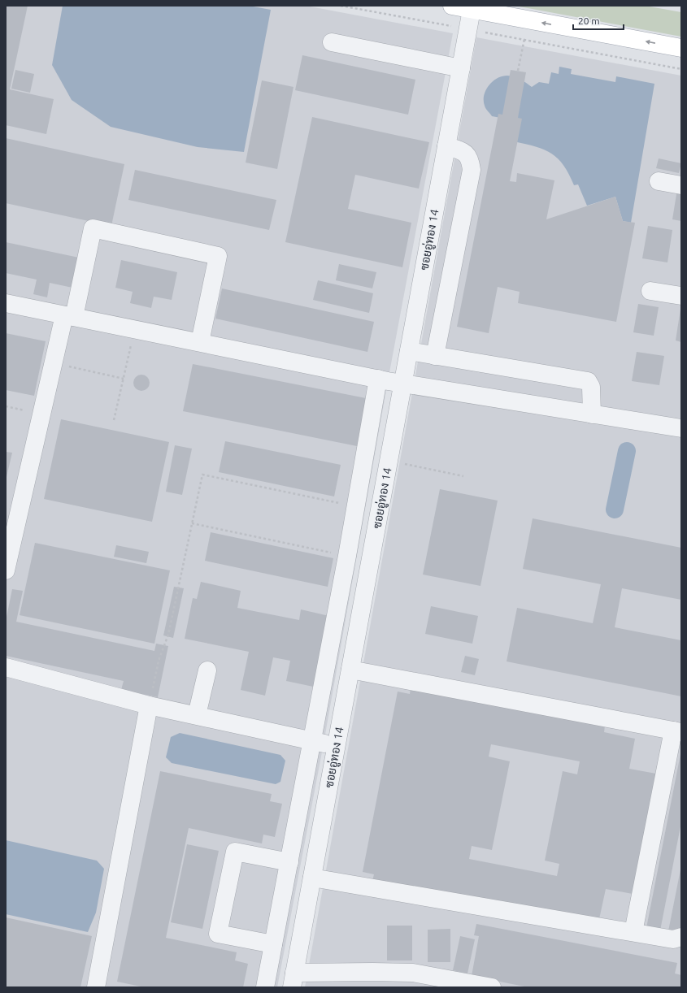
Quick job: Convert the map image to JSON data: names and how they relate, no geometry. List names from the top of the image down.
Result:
{
  "streets": {
    "street": ["ซอยอู่ทอง 14"]
  },
  "scale_bar": "20 m"
}
